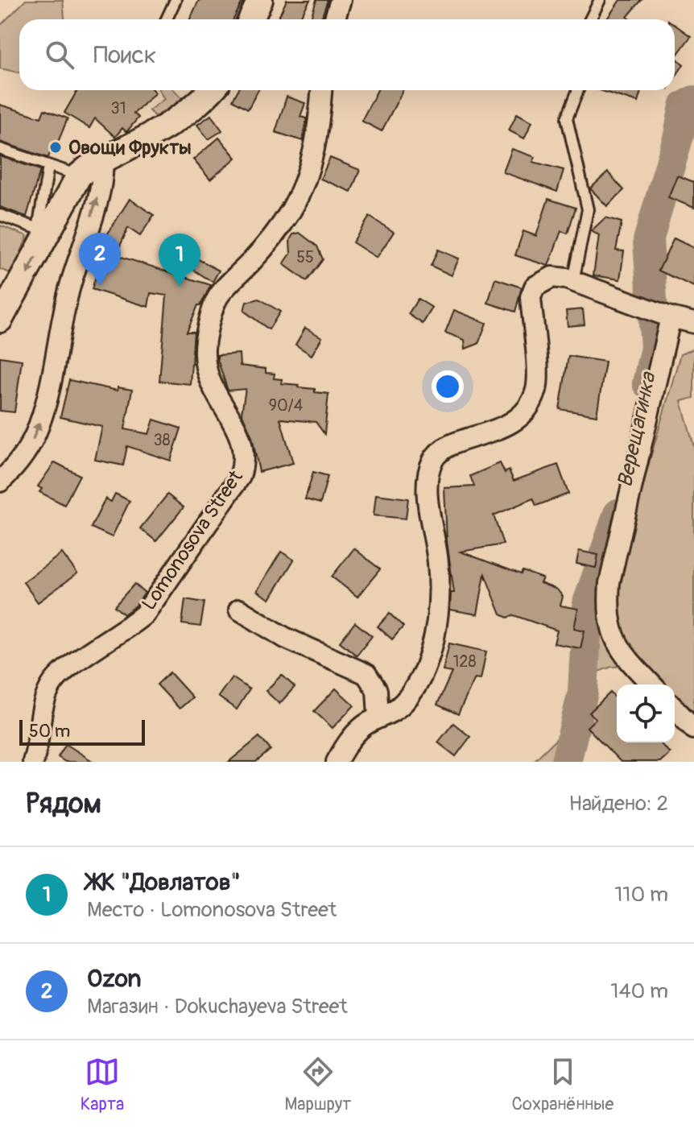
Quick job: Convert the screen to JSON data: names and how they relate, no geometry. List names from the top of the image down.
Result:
{
  "streets": {
    "street": ["Lomonosova Street"]
  },
  "water": ["Верещагинка"],
  "places": ["Овощи Фрукты"],
  "house_numbers": [
    "31",
    "55",
    "90/4",
    "38",
    "128"
  ],
  "scale_bar": "50 m",
  "page": {
    "search": "Поиск",
    "pins": ["2", "1"],
    "scale": "50 m",
    "heading": ["Рядом", "Найдено: 2"],
    "list": [
      {
        "mark": "1",
        "name": "ЖК \"Довлатов\"",
        "note": "Место · Lomonosova Street",
        "value": "110 m"
      },
      {
        "mark": "2",
        "name": "Ozon",
        "note": "Магазин · Dokuchayeva Street",
        "value": "140 m"
      }
    ],
    "nav": ["Карта", "Маршрут", "Сохранённые"]
  }
}
